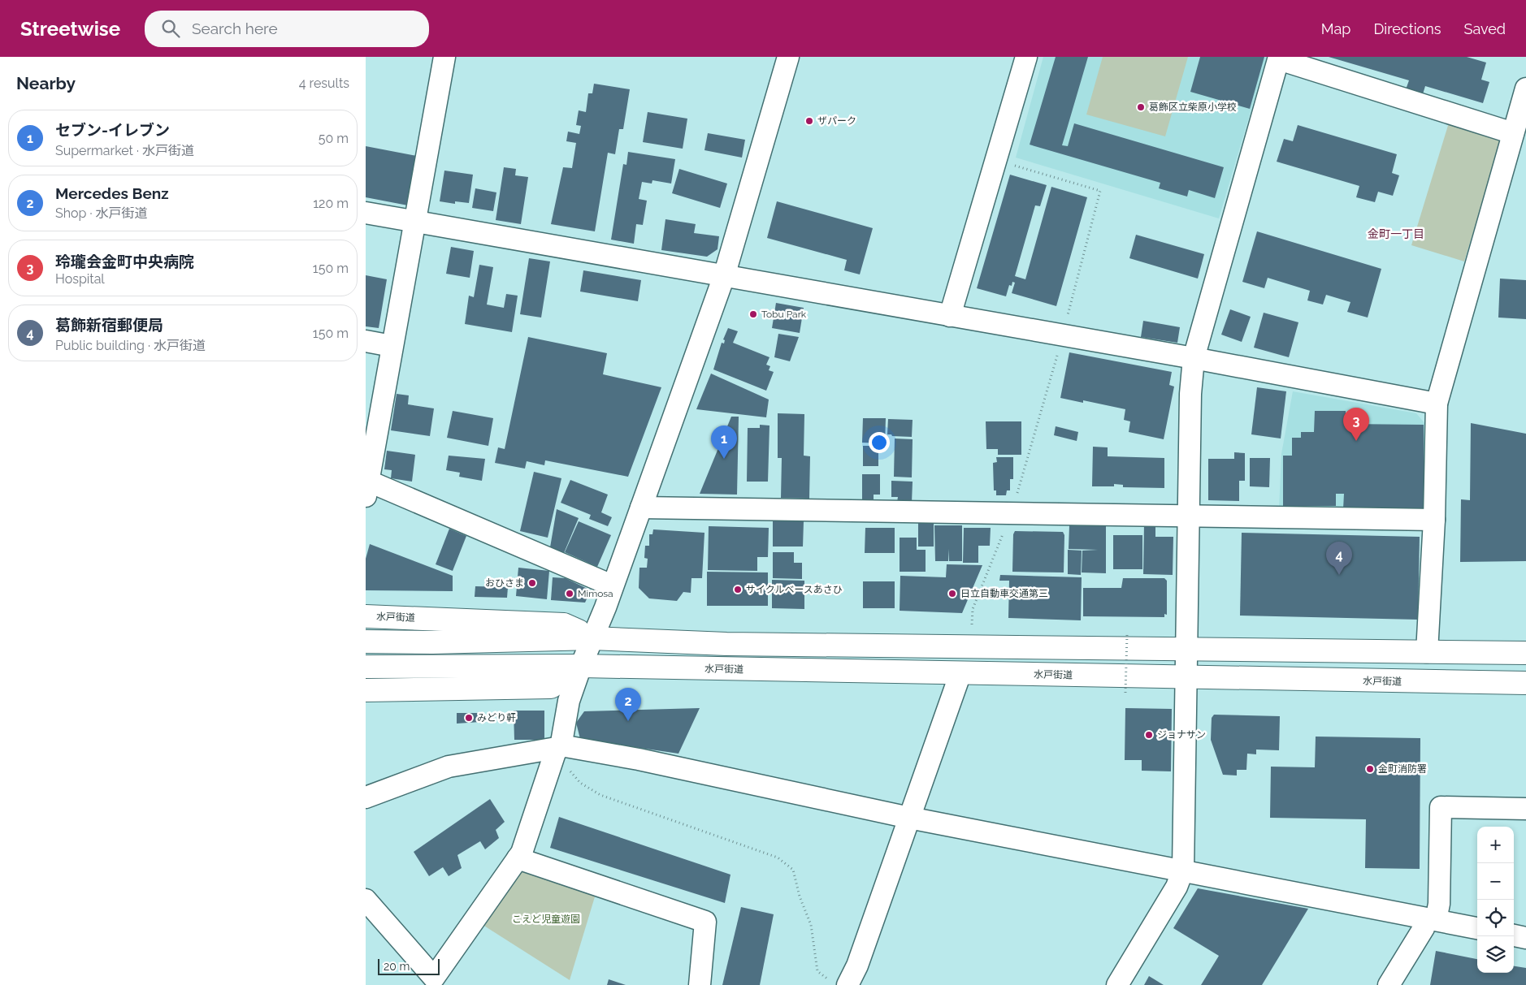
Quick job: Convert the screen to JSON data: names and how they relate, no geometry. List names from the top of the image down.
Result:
{
  "streets": {
    "highway": ["水戸街道"]
  },
  "districts": ["金町一丁目"],
  "parks": ["こえど児童遊園"],
  "places": [
    "葛飾区立柴原小学校",
    "ザパーク",
    "Tobu Park",
    "おひさま",
    "サイクルベースあさひ",
    "Mimosa",
    "日立自動車交通第三",
    "みどり軒",
    "ジョナサン",
    "金町消防署"
  ],
  "scale_bar": "20 m",
  "page": {
    "header": "Streetwise",
    "search": "Search here",
    "nav": ["Map", "Directions", "Saved"],
    "heading": ["Nearby", "4 results"],
    "list": [
      {
        "mark": "1",
        "name": "セブン-イレブン",
        "note": "Supermarket · 水戸街道",
        "value": "50 m"
      },
      {
        "mark": "2",
        "name": "Mercedes Benz",
        "note": "Shop · 水戸街道",
        "value": "120 m"
      },
      {
        "mark": "3",
        "name": "玲瓏会金町中央病院",
        "note": "Hospital",
        "value": "150 m"
      },
      {
        "mark": "4",
        "name": "葛飾新宿郵便局",
        "note": "Public building · 水戸街道",
        "value": "150 m"
      }
    ],
    "pins": [
      "3",
      "1",
      "4",
      "2"
    ],
    "map_buttons": ["+", "−"],
    "scale": "20 m"
  }
}
